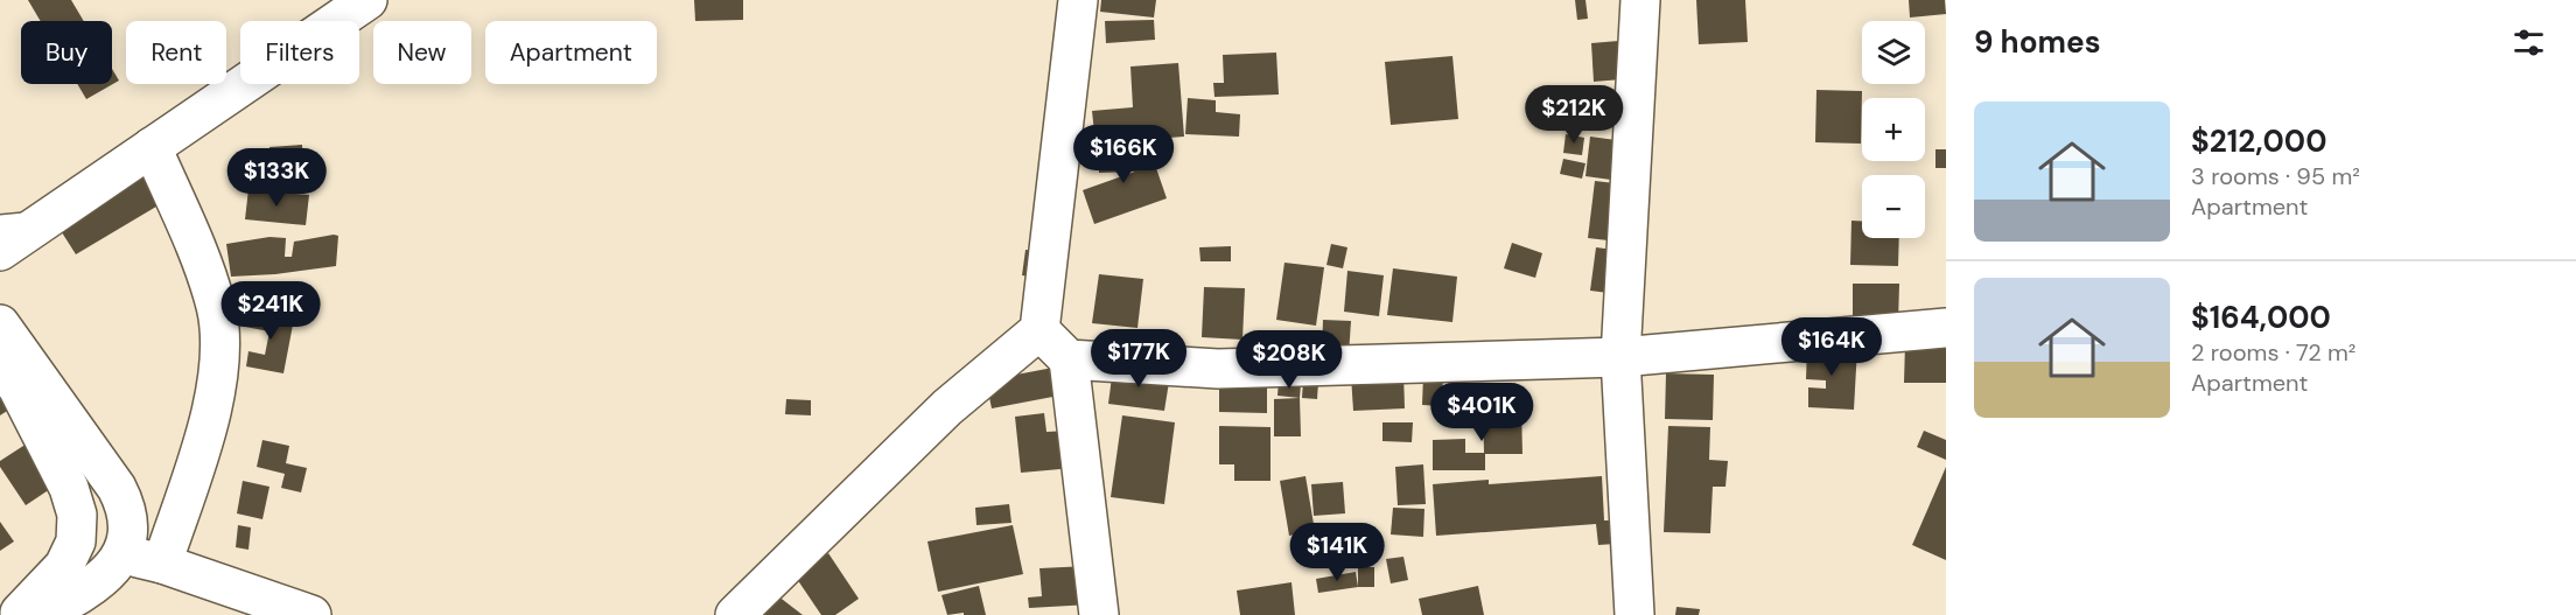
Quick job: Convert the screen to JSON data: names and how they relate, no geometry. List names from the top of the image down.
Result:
{
  "page": {
    "heading": "9 homes",
    "map_buttons": ["+", "−"],
    "chip": [
      "Buy",
      "Rent",
      "Filters",
      "New",
      "Apartment"
    ],
    "list": [
      {
        "name": "$212,000",
        "note": "3 rooms · 95 m² · Apartment"
      },
      {
        "name": "$164,000",
        "note": "2 rooms · 72 m² · Apartment"
      }
    ],
    "price": [
      "$212K",
      "$166K",
      "$133K",
      "$241K",
      "$164K",
      "$177K",
      "$208K",
      "$401K",
      "$141K"
    ]
  }
}
